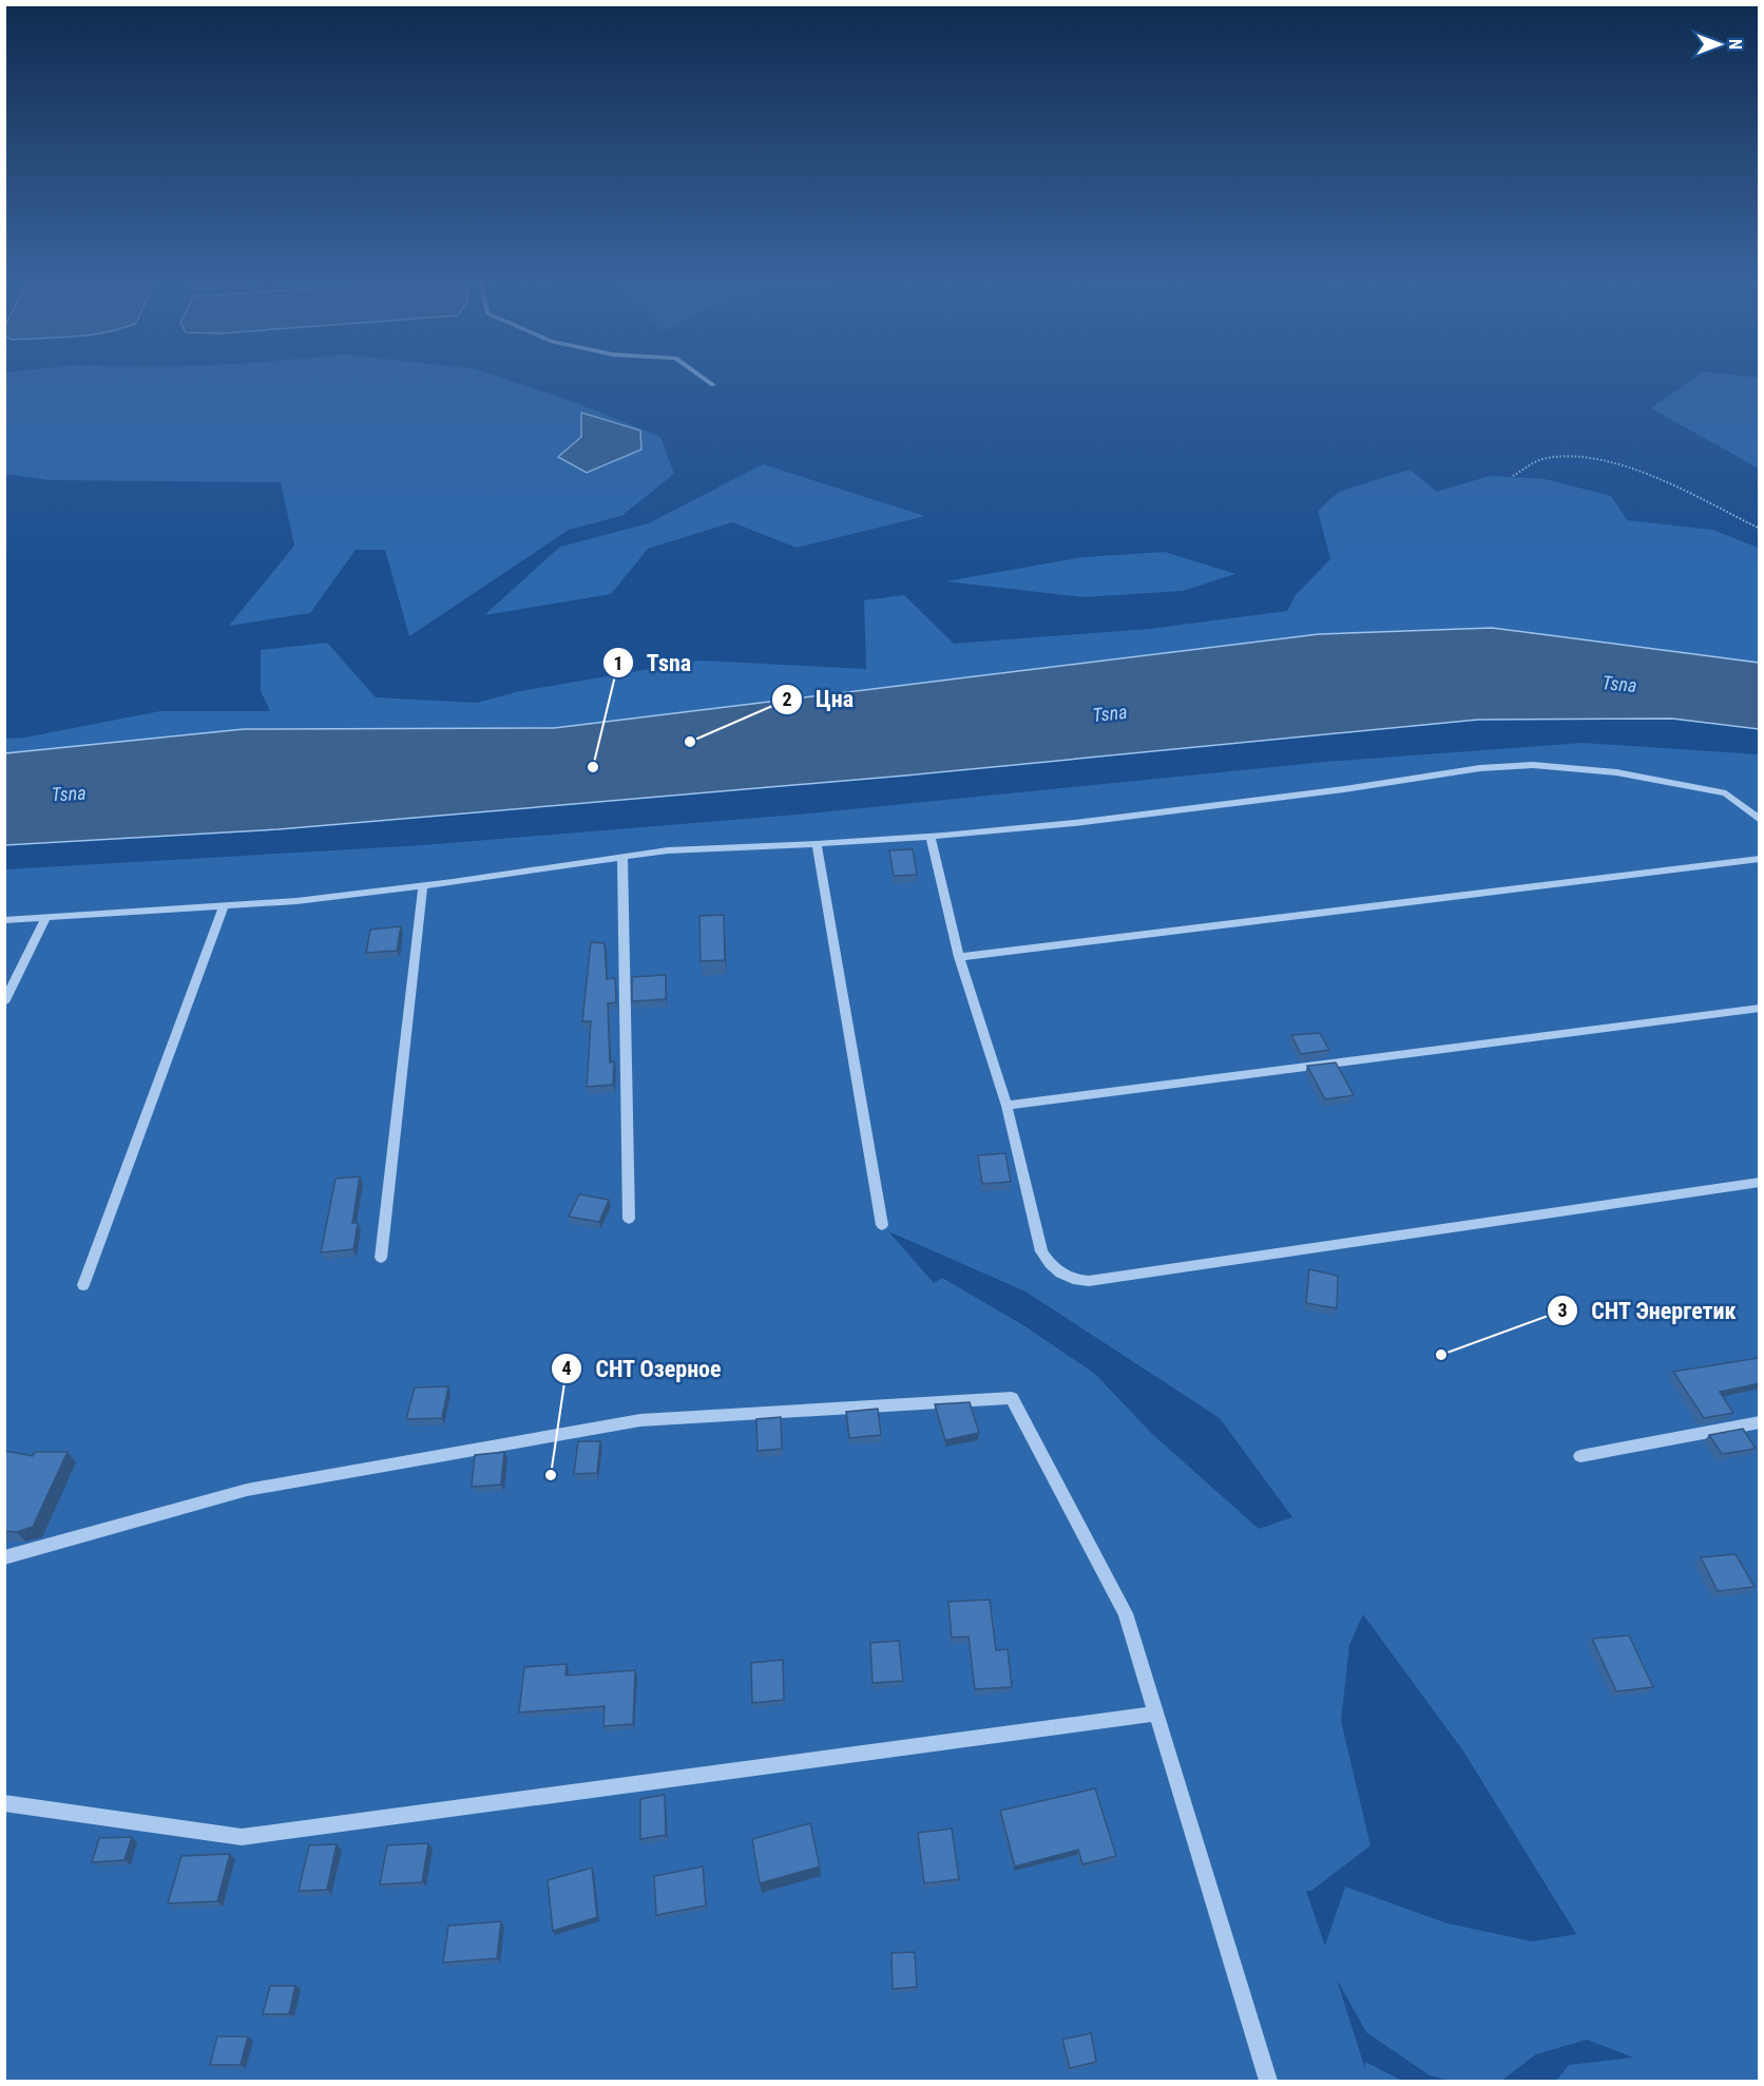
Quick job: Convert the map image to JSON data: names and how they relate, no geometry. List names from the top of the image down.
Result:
{
  "water": ["Tsna"],
  "places": [
    "Цна",
    "Tsna",
    "СНТ Энергетик",
    "СНТ Озерное"
  ],
  "north": "right"
}
